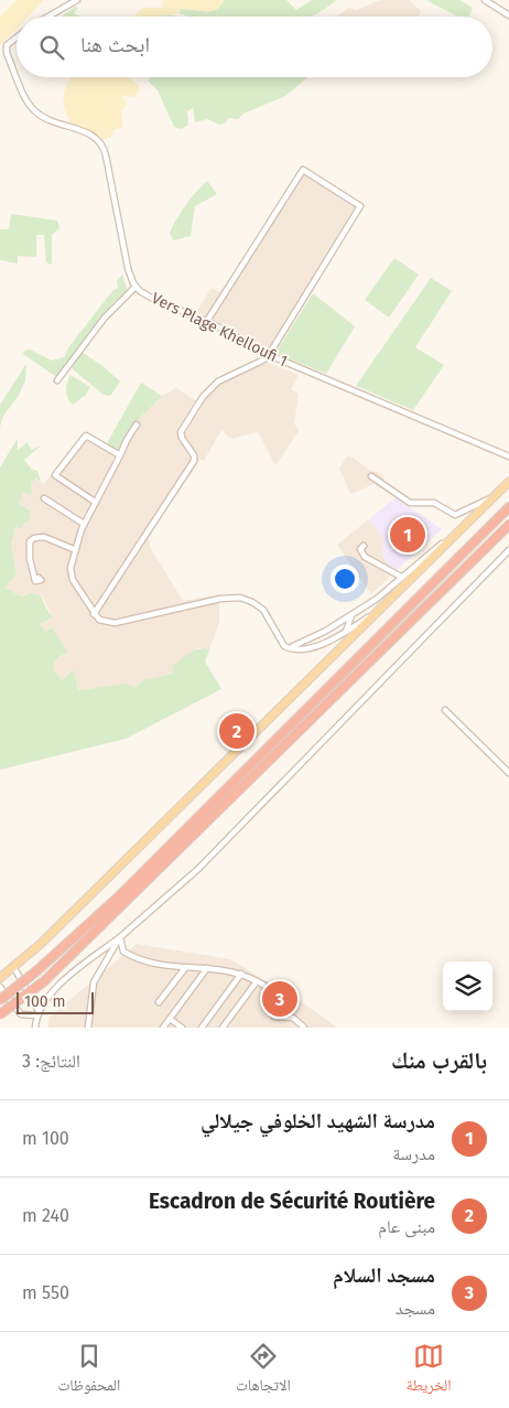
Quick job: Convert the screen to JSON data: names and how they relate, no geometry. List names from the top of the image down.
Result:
{
  "streets": {
    "street": ["Vers Plage Khelloufi 1"]
  },
  "scale_bar": "100 m",
  "page": {
    "search": "ابحث هنا",
    "pins": ["1", "2", "3"],
    "scale": "100 m",
    "heading": ["بالقرب منك", "النتائج: 3"],
    "list": [
      {
        "mark": "1",
        "name": "مدرسة الشهيد الخلوفي جيلالي",
        "note": "مدرسة",
        "value": "100 m"
      },
      {
        "mark": "2",
        "name": "Escadron de Sécurité Routière",
        "note": "مبنى عام",
        "value": "240 m"
      },
      {
        "mark": "3",
        "name": "مسجد السلام",
        "note": "مسجد",
        "value": "550 m"
      }
    ],
    "nav": ["الخريطة", "الاتجاهات", "المحفوظات"]
  }
}
